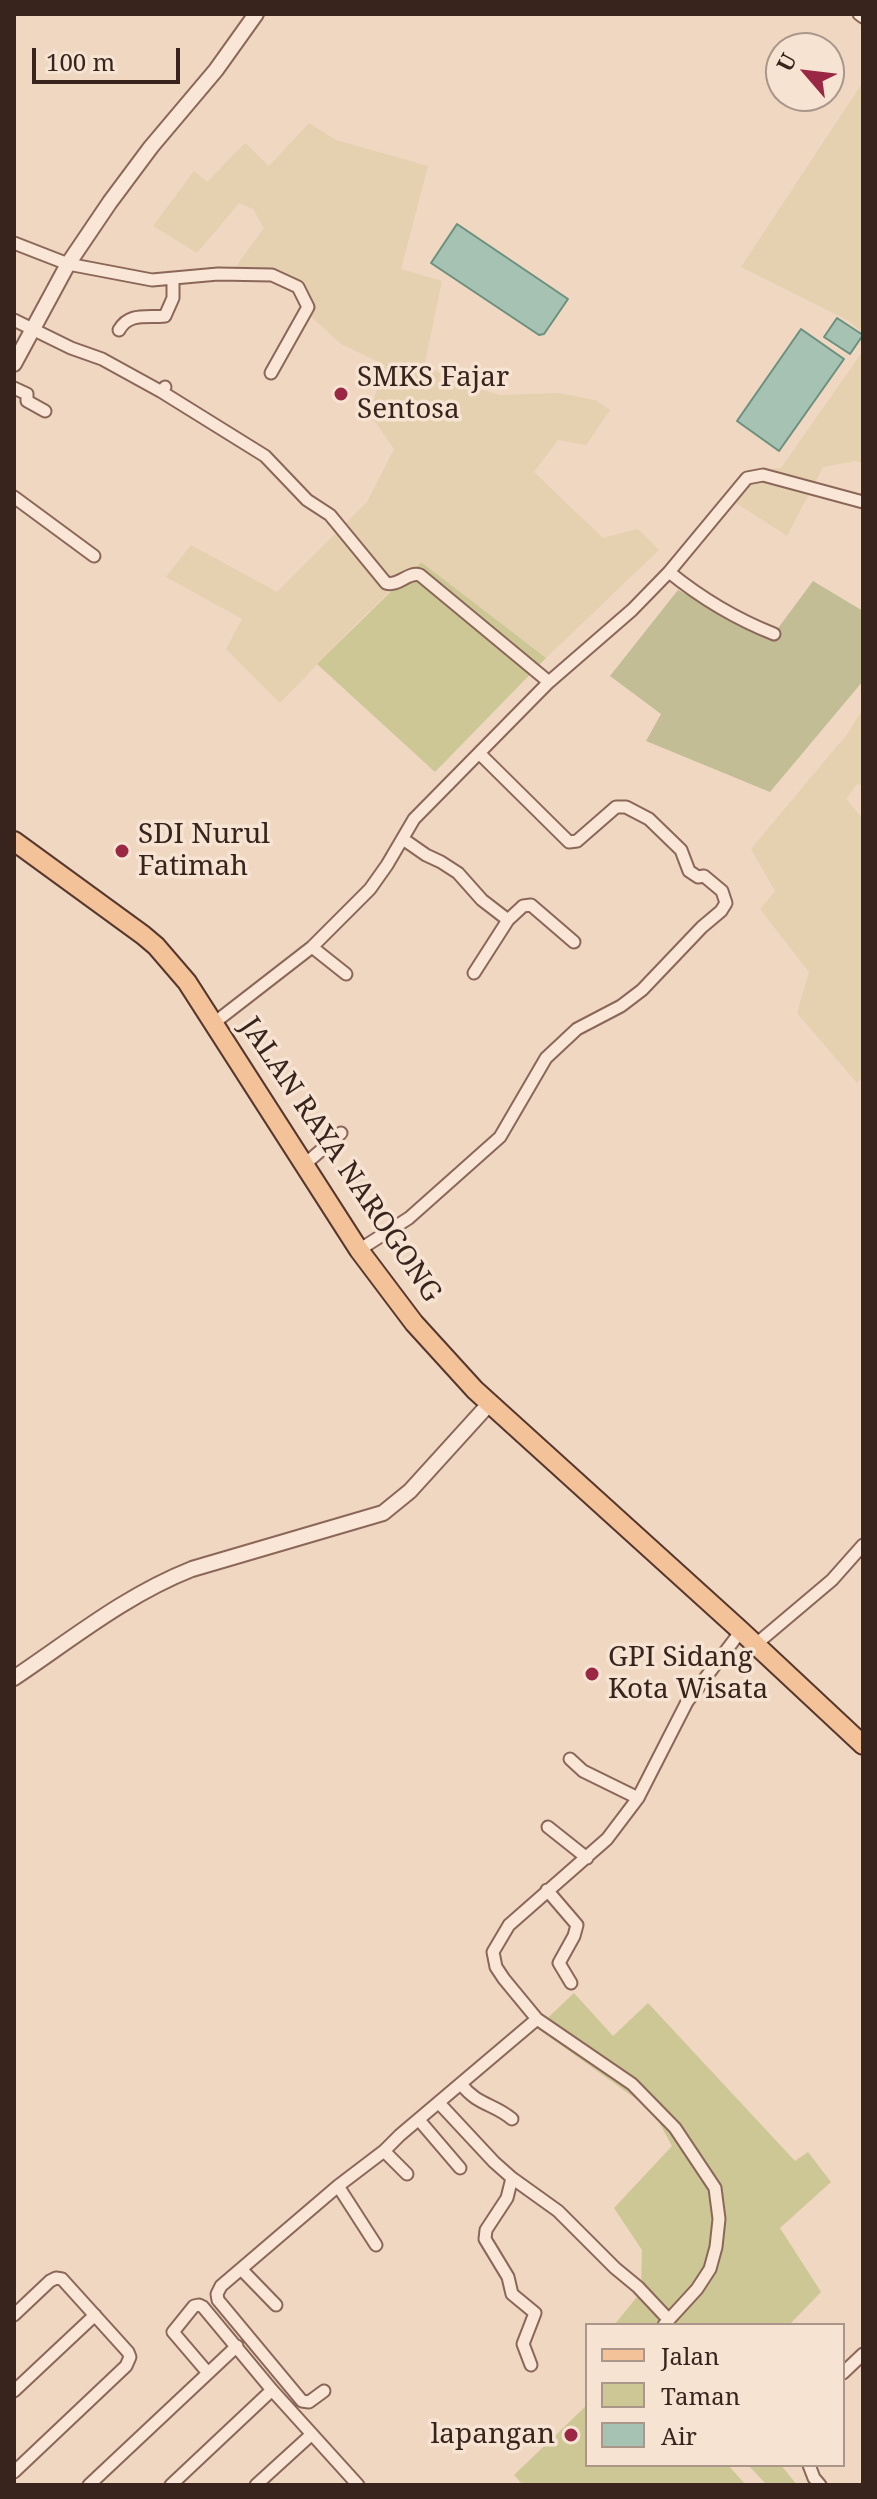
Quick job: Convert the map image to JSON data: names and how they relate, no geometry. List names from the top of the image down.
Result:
{
  "streets": {
    "main road": ["JALAN RAYA NAROGONG"]
  },
  "places": [
    "SMKS Fajar Sentosa",
    "SDI Nurul Fatimah",
    "GPI Sidang Kota Wisata",
    "lapangan"
  ],
  "legend": ["Jalan", "Taman", "Air"],
  "scale_bar": "100 m",
  "north": "top left"
}
